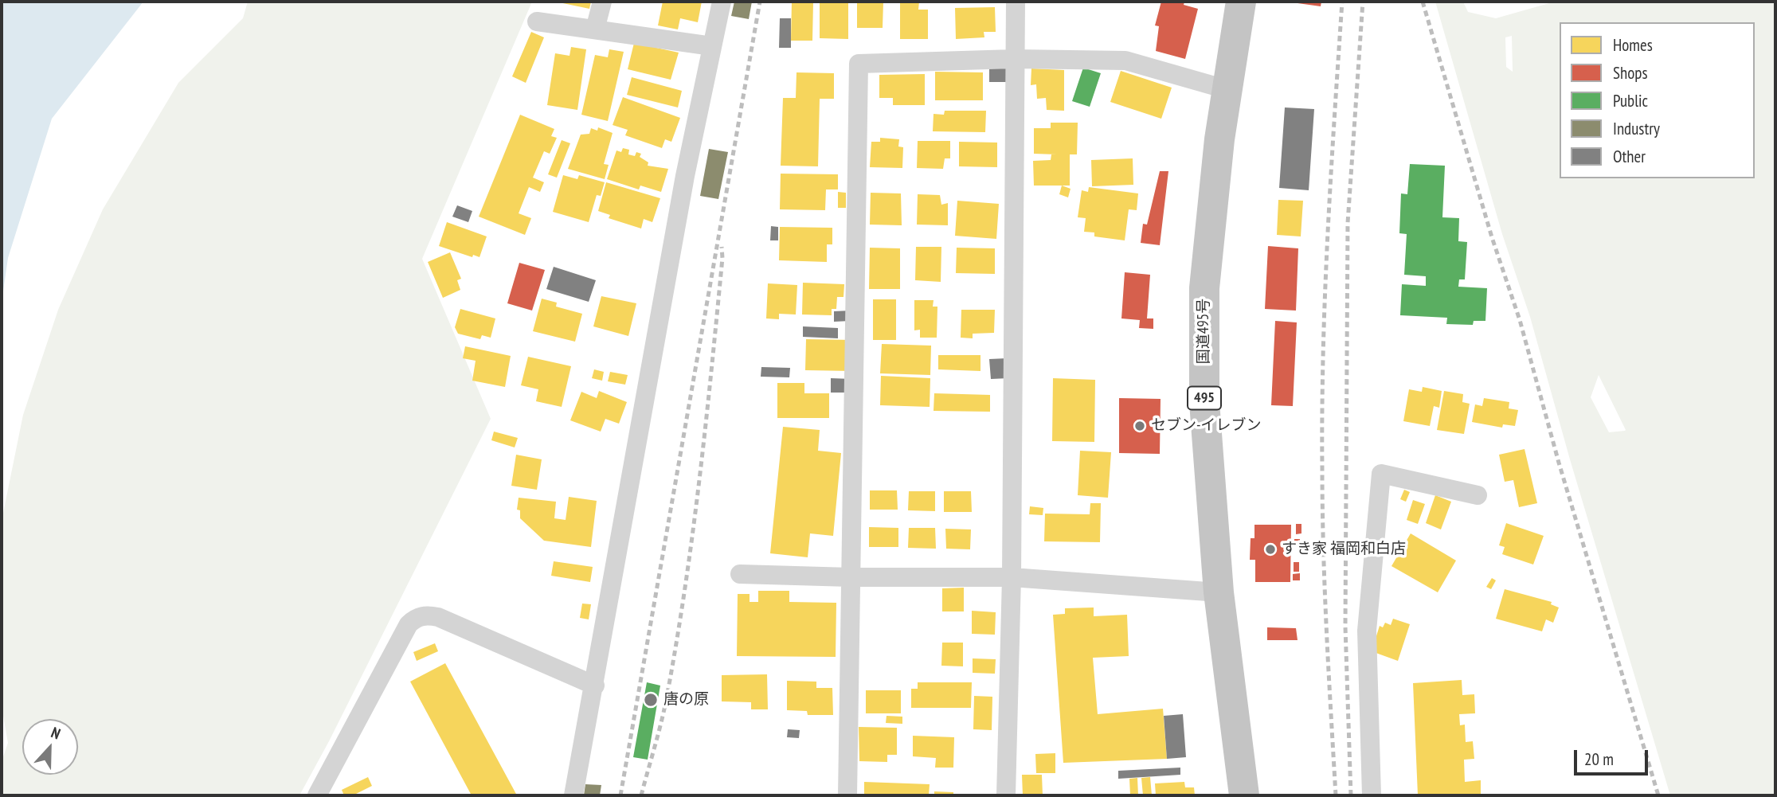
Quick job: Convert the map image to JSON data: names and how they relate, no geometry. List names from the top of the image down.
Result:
{
  "streets": {
    "highway": ["国道495号", "495"]
  },
  "places": ["セブン-イレブン", "すき家 福岡和白店", "唐の原"],
  "legend": [
    "Homes",
    "Shops",
    "Public",
    "Industry",
    "Other"
  ],
  "scale_bar": "20 m",
  "north": "top"
}
